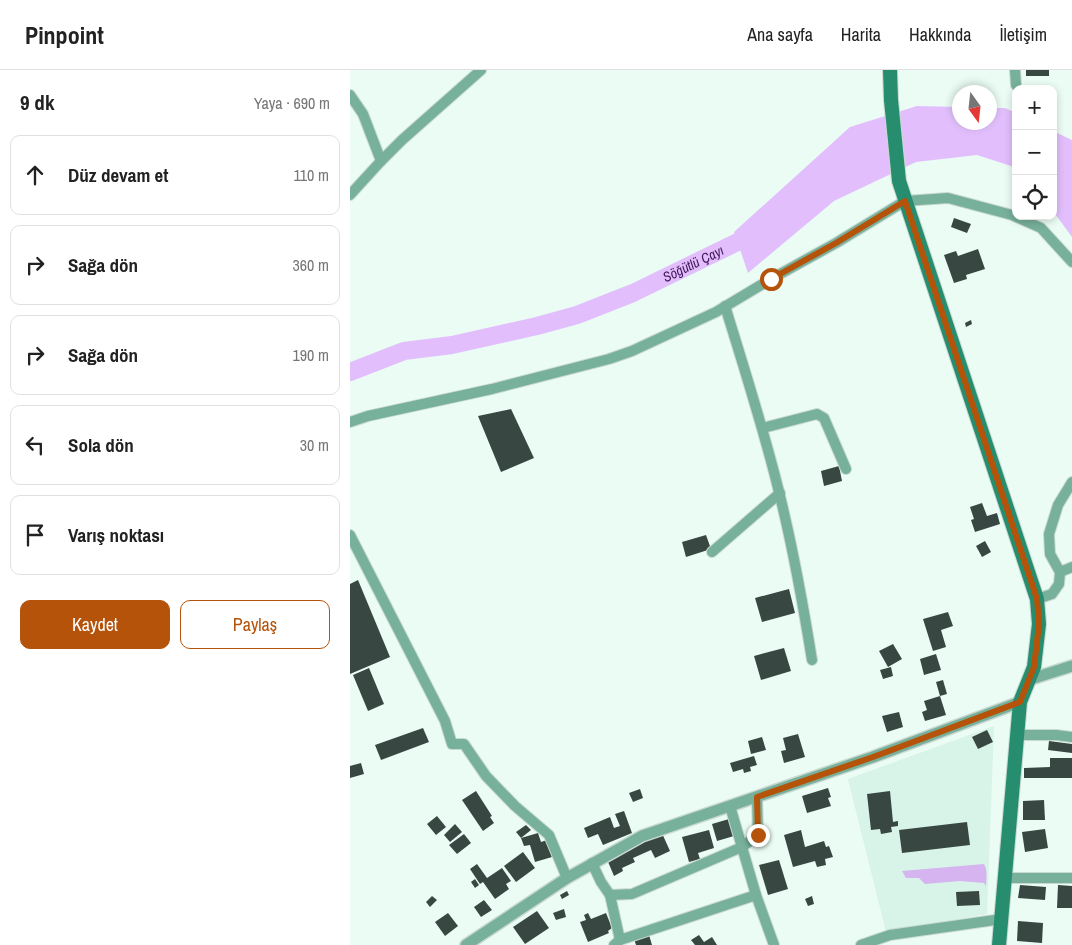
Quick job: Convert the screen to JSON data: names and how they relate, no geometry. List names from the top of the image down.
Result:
{
  "water": ["Söğütlü Çayı"],
  "north": "bottom",
  "page": {
    "header": "Pinpoint",
    "nav": [
      "Ana sayfa",
      "Harita",
      "Hakkında",
      "İletişim"
    ],
    "heading": ["9 dk", "Yaya · 690 m"],
    "map_buttons": ["+", "−"],
    "list": [
      ["Düz devam et", "110 m"],
      ["Sağa dön", "360 m"],
      ["Sağa dön", "190 m"],
      ["Sola dön", "30 m"],
      "Varış noktası"
    ],
    "buttons": ["Kaydet", "Paylaş"]
  }
}
